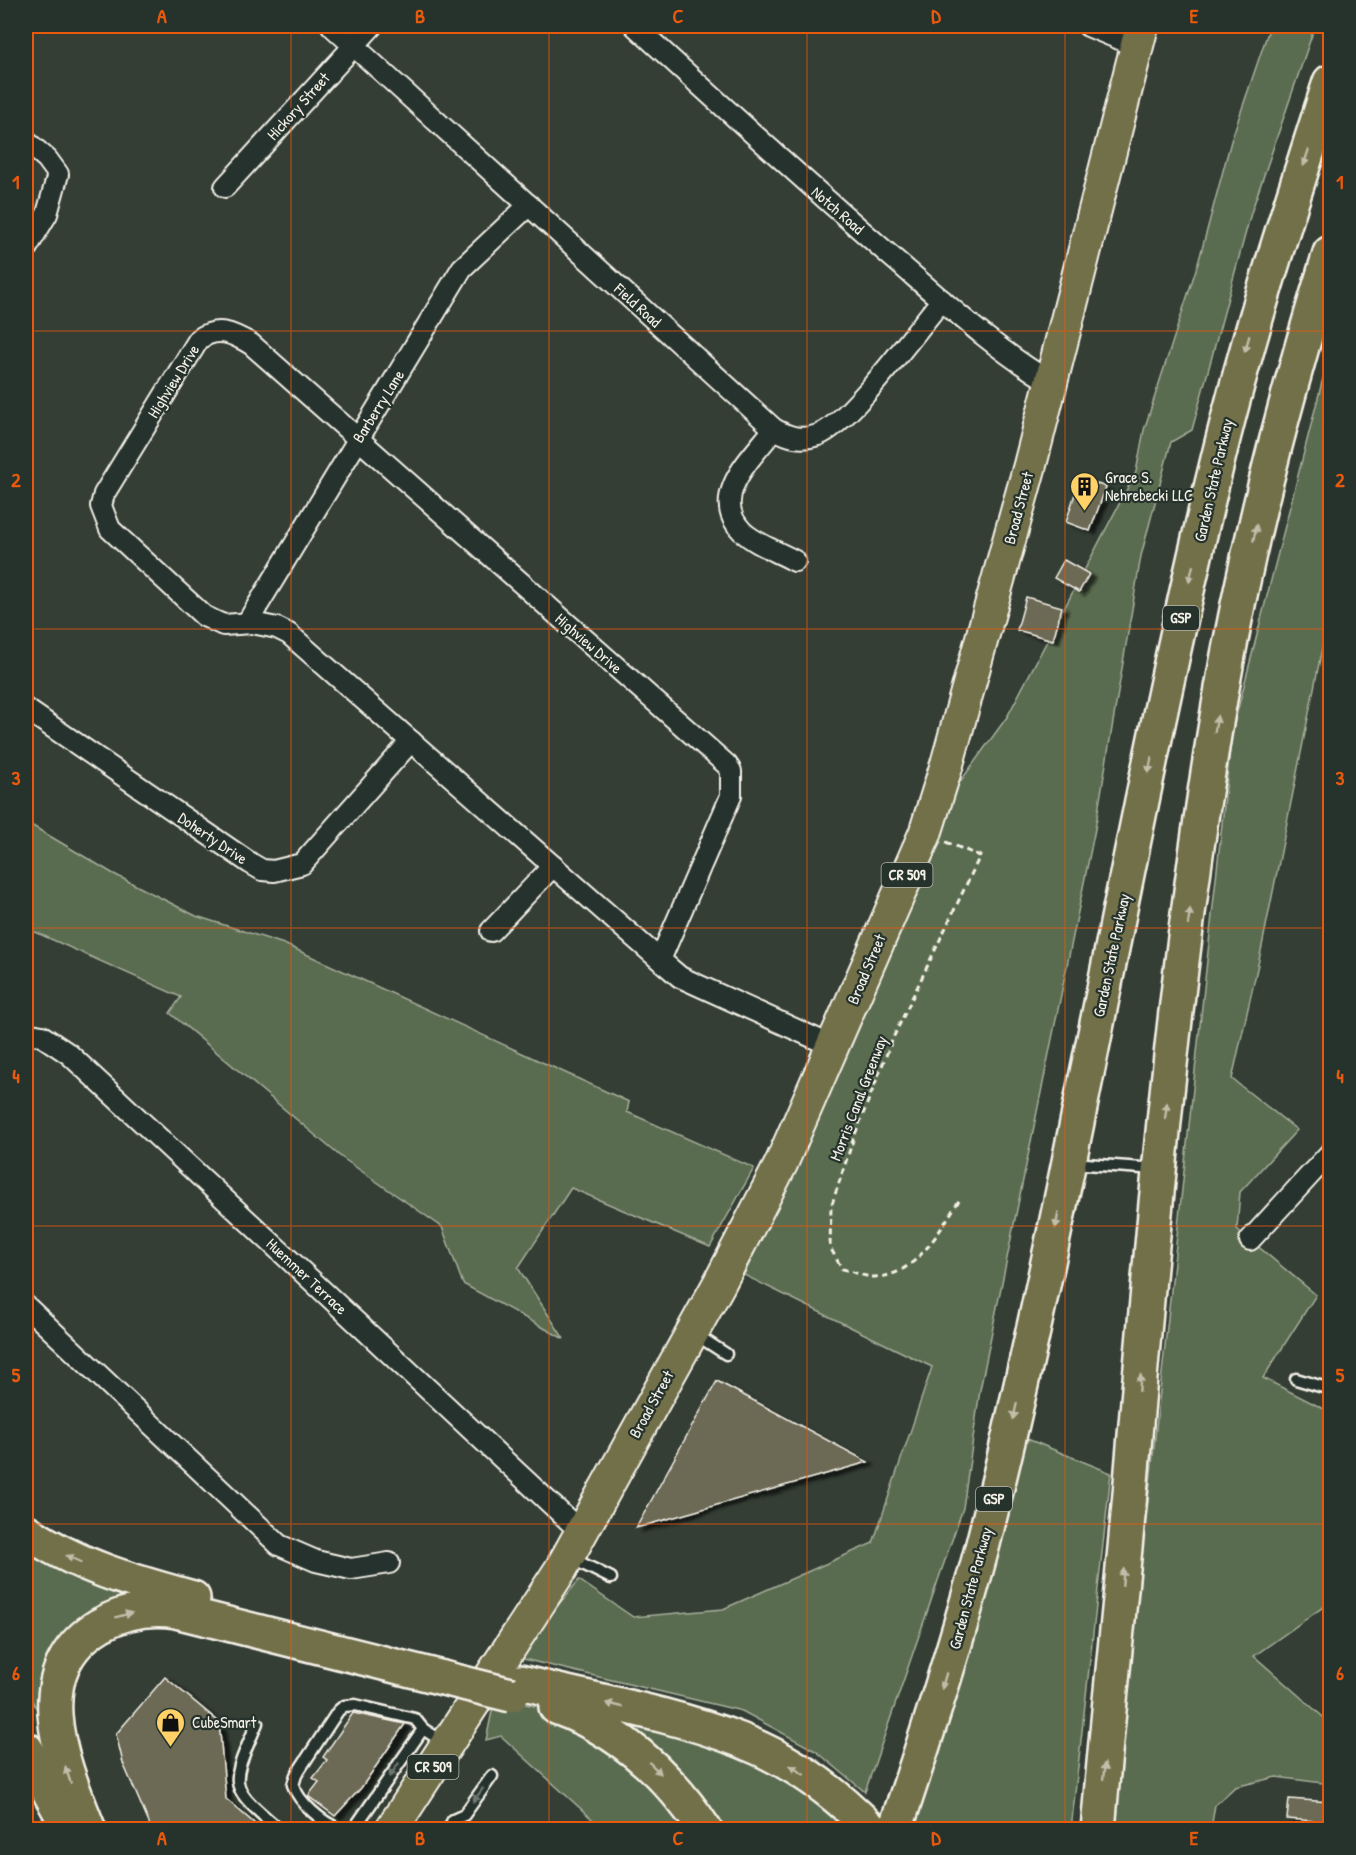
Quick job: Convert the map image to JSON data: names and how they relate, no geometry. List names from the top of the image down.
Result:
{
  "streets": {
    "highway": ["Garden State Parkway", "GSP"],
    "main road": ["Broad Street", "CR 509"],
    "street": [
      "Hickory Street",
      "Notch Road",
      "Field Road",
      "Highview Drive",
      "Barberry Lane",
      "Doherty Drive",
      "Huemmer Terrace"
    ],
    "path": ["Morris Canal Greenway"]
  },
  "crossings": [
    ["Hickory Street", "Field Road"],
    ["Notch Road", "Field Road"],
    ["Notch Road", "Broad Street"],
    ["Field Road", "Barberry Lane"],
    ["Highview Drive", "Barberry Lane"],
    ["Highview Drive", "Broad Street"],
    ["Highview Drive", "Doherty Drive"],
    ["Broad Street", "Morris Canal Greenway"],
    ["Broad Street", "Huemmer Terrace"]
  ],
  "places": {
    "building": ["Grace S. Nehrebecki LLC"],
    "shop": ["CubeSmart"]
  },
  "grid": {
    "columns": [
      "A",
      "B",
      "C",
      "D",
      "E"
    ],
    "rows": [
      "1",
      "2",
      "3",
      "4",
      "5",
      "6"
    ]
  }
}
